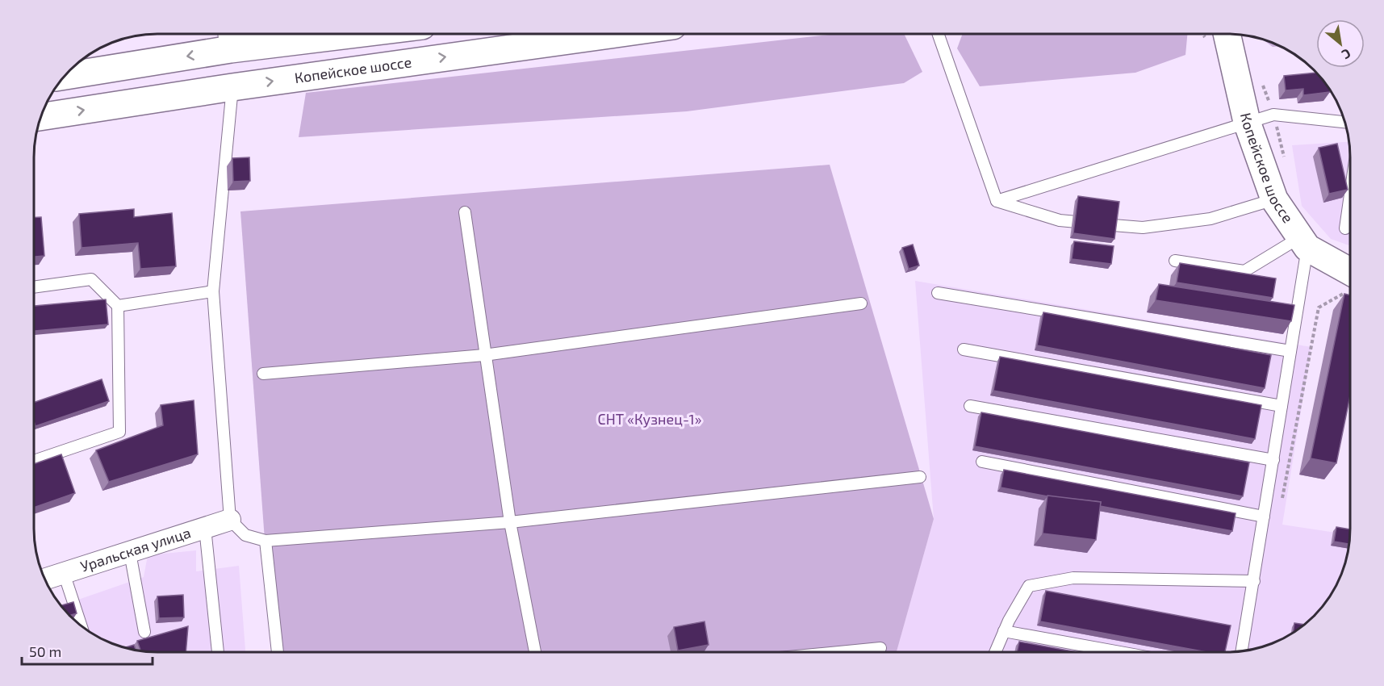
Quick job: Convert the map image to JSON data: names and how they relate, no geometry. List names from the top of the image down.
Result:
{
  "streets": {
    "main road": ["Копейское шоссе"],
    "street": ["Уральская улица"]
  },
  "parks": ["СНТ «Кузнец-1»"],
  "scale_bar": "50 m",
  "north": "bottom right"
}
